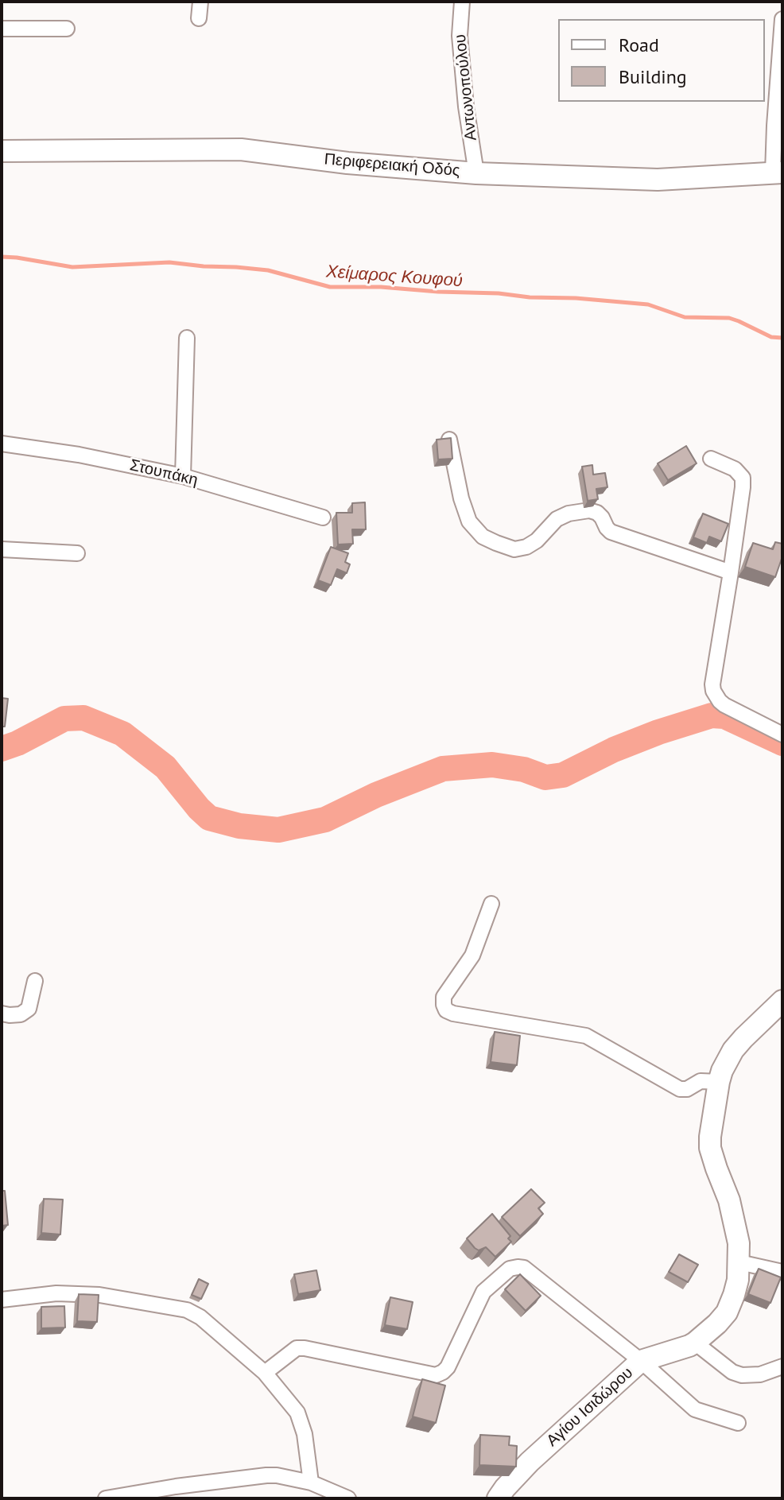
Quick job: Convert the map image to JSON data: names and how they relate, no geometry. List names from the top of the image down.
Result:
{
  "streets": {
    "main road": ["Περιφερειακή Οδός", "Αγίου Ισιδώρου"],
    "street": ["Αντωνοπούλου", "Στουπάκη"]
  },
  "crossings": [
    ["Αντωνοπούλου", "Περιφερειακή Οδός"]
  ],
  "water": ["Χείμαρος Κουφού"],
  "legend": ["Road", "Building"]
}
